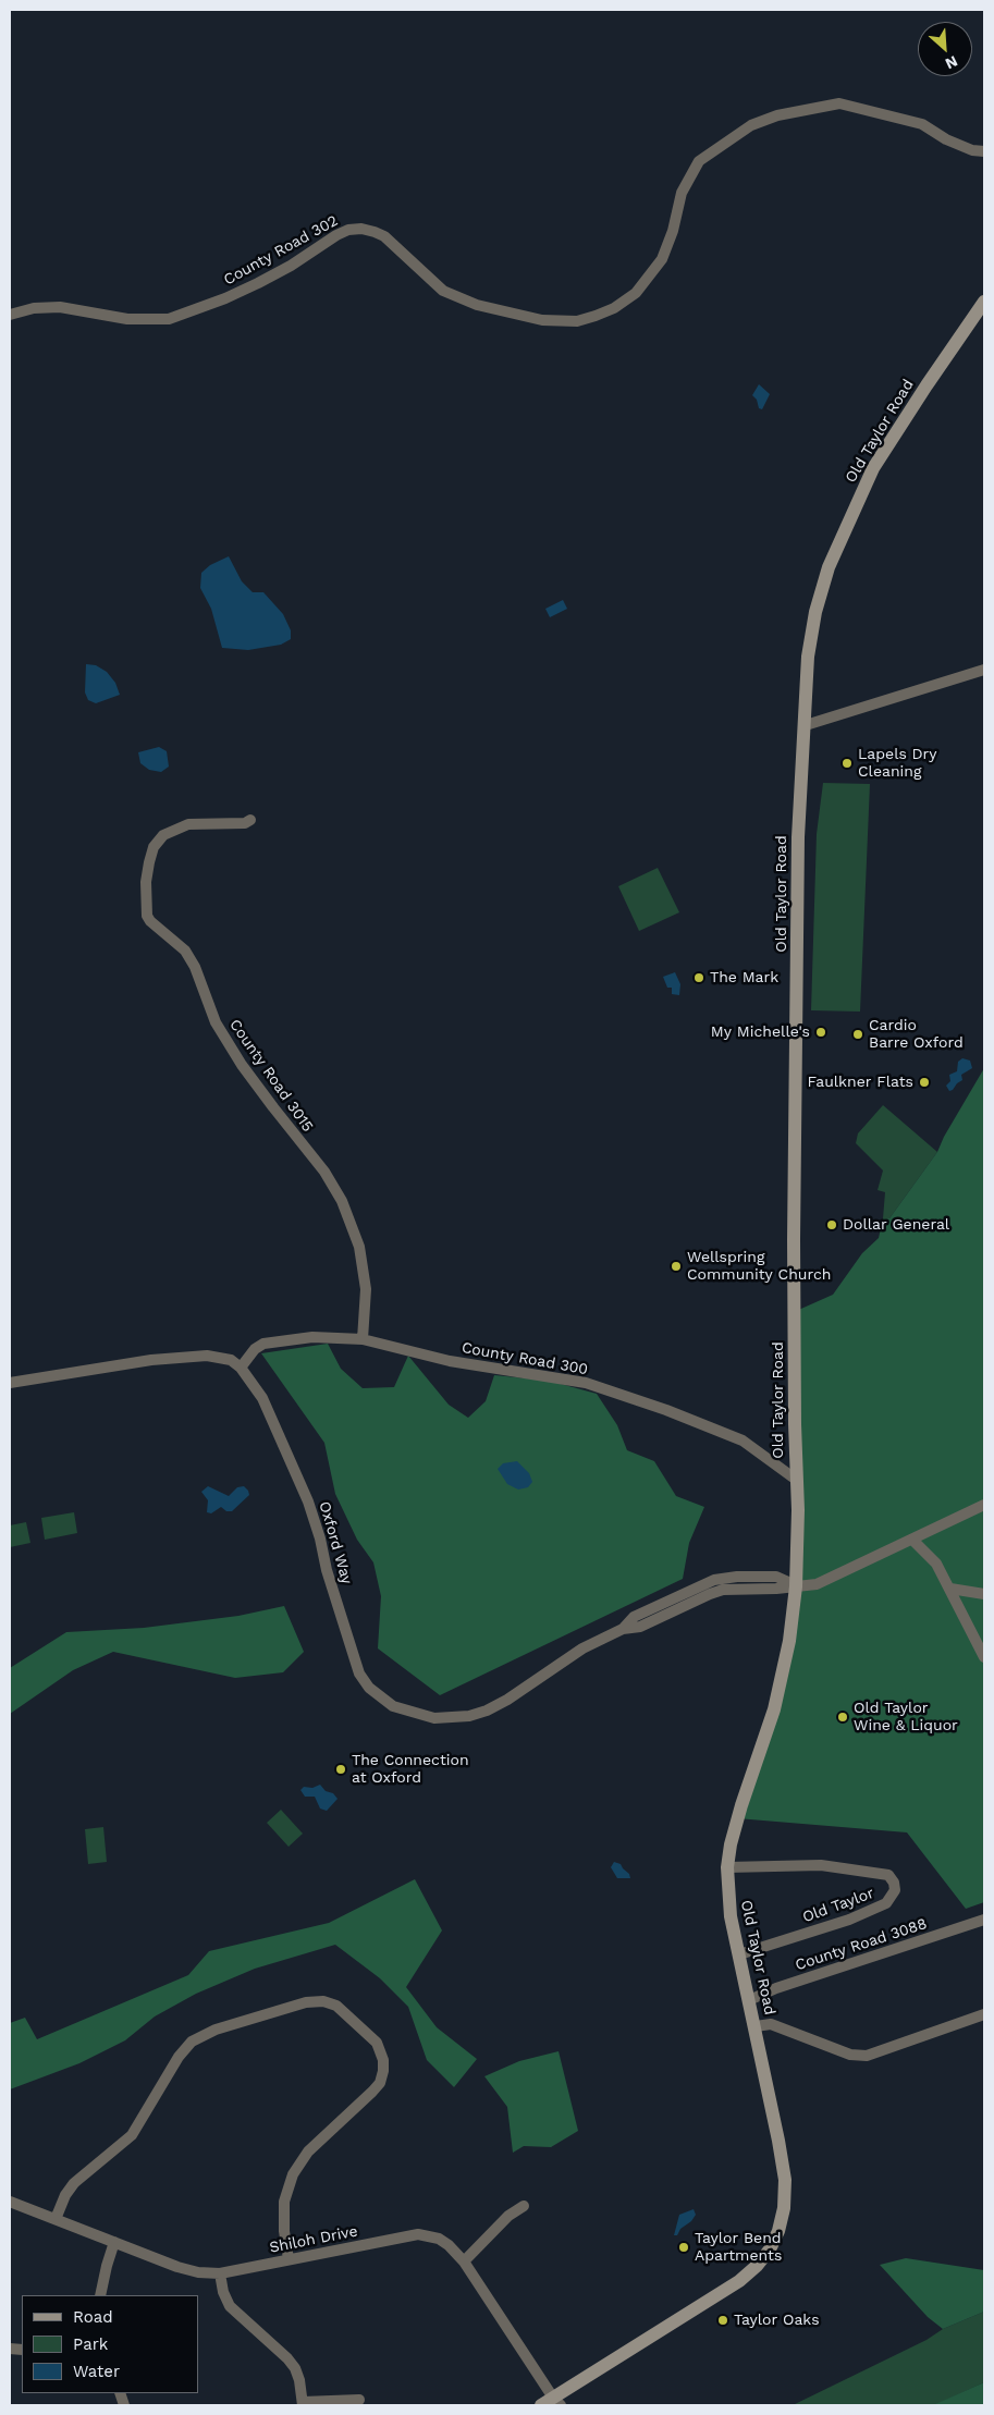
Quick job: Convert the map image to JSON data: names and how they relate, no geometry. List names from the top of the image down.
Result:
{
  "streets": {
    "street": [
      "County Road 302",
      "Old Taylor Road",
      "County Road 3015",
      "County Road 300",
      "Oxford Way",
      "Old Taylor",
      "County Road 3088",
      "Shiloh Drive"
    ]
  },
  "crossings": [
    ["Old Taylor Road", "County Road 300"],
    ["Old Taylor Road", "Oxford Way"],
    ["Old Taylor Road", "Old Taylor"],
    ["Old Taylor Road", "County Road 3088"],
    ["Old Taylor Road", "Shiloh Drive"],
    ["County Road 3015", "County Road 300"],
    ["County Road 300", "Oxford Way"]
  ],
  "places": [
    "Lapels Dry Cleaning",
    "The Mark",
    "My Michelle's",
    "Cardio Barre Oxford",
    "Faulkner Flats",
    "Dollar General",
    "Wellspring Community Church",
    "Old Taylor Wine & Liquor",
    "The Connection at Oxford",
    "Taylor Bend Apartments",
    "Taylor Oaks"
  ],
  "legend": ["Road", "Park", "Water"],
  "north": "bottom right"
}
